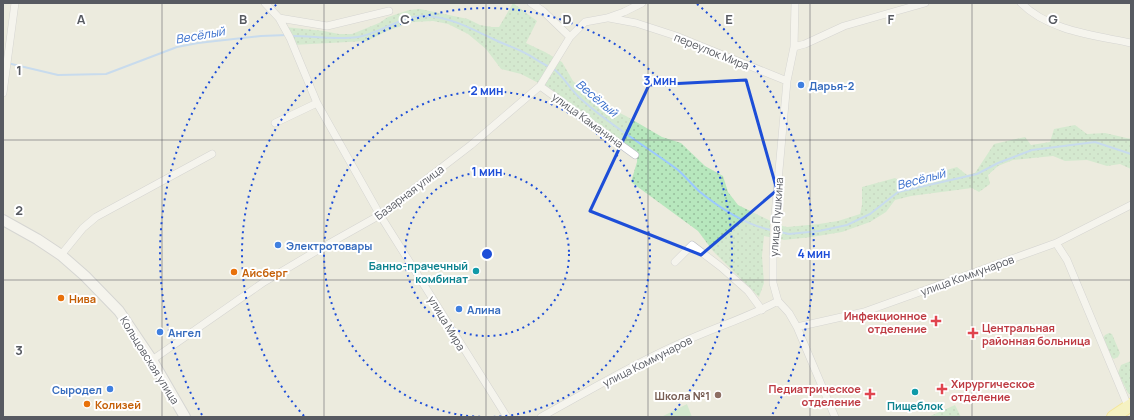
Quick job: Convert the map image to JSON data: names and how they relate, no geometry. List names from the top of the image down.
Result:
{
  "streets": {
    "main road": ["Кольцовская улица"],
    "street": [
      "переулок Мира",
      "улица Каманина",
      "Базарная улица",
      "улица Пушкина",
      "улица Коммунаров",
      "улица Мира"
    ]
  },
  "crossings": [
    ["переулок Мира", "Базарная улица"],
    ["переулок Мира", "улица Пушкина"],
    ["улица Каманина", "Базарная улица"],
    ["Базарная улица", "улица Мира"],
    ["Базарная улица", "Кольцовская улица"],
    ["улица Пушкина", "улица Коммунаров"]
  ],
  "water": ["Весёлый"],
  "places": {
    "other": [
      "Дарья-2",
      "Электротовары",
      "Банно-прачечный комбинат",
      "Айсберг",
      "Нива",
      "Алина",
      "Ангел",
      "Сыродел",
      "Пищеблок",
      "Школа №1",
      "Колизей"
    ],
    "health": [
      "Инфекционное отделение",
      "Центральная районная больница",
      "Хирургическое отделение",
      "Педиатрическое отделение"
    ]
  },
  "grid": {
    "columns": [
      "A",
      "B",
      "C",
      "D",
      "E",
      "F",
      "G"
    ],
    "rows": ["1", "2", "3"]
  },
  "rings": [
    "3 мин",
    "2 мин",
    "1 мин",
    "4 мин"
  ]
}
